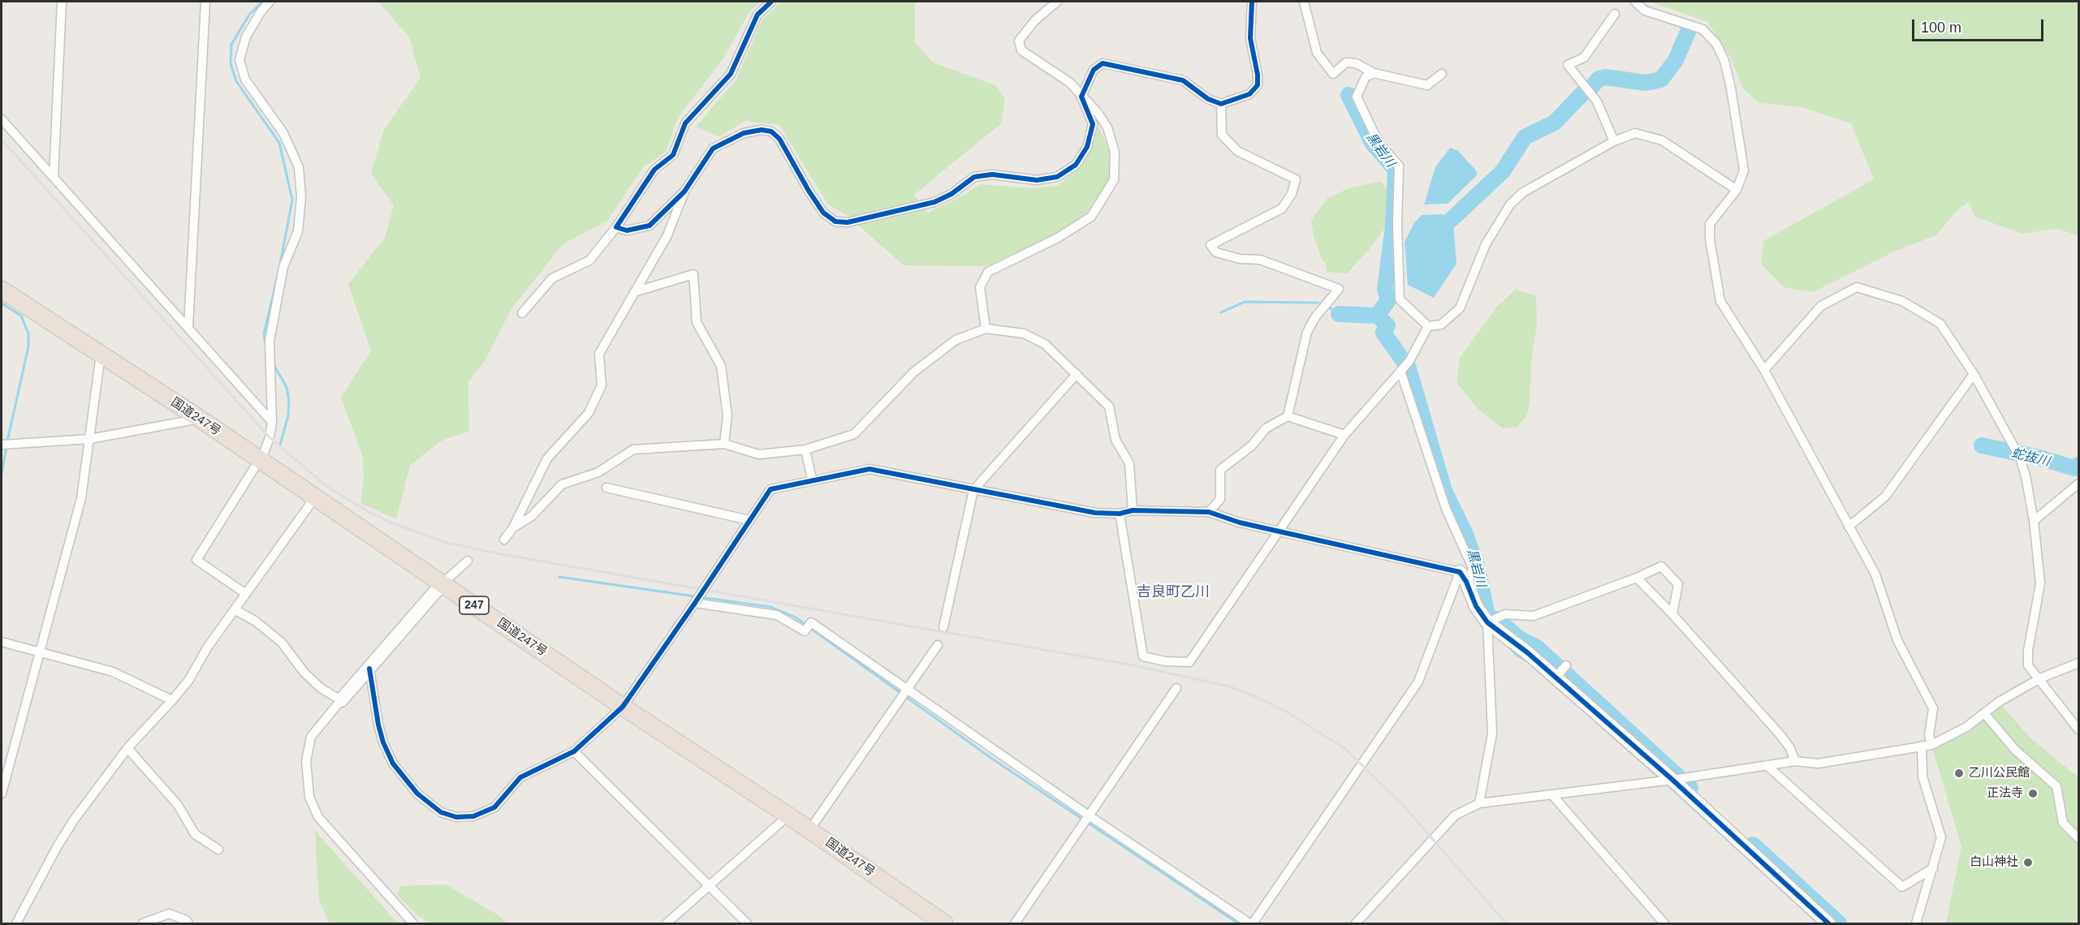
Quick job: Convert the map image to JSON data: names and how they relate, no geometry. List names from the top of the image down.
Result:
{
  "streets": {
    "highway": ["国道247号", "247"]
  },
  "districts": ["吉良町乙川"],
  "water": ["黒岩川", "蛇抜川"],
  "places": ["乙川公民館", "正法寺", "白山神社"],
  "scale_bar": "100 m"
}
